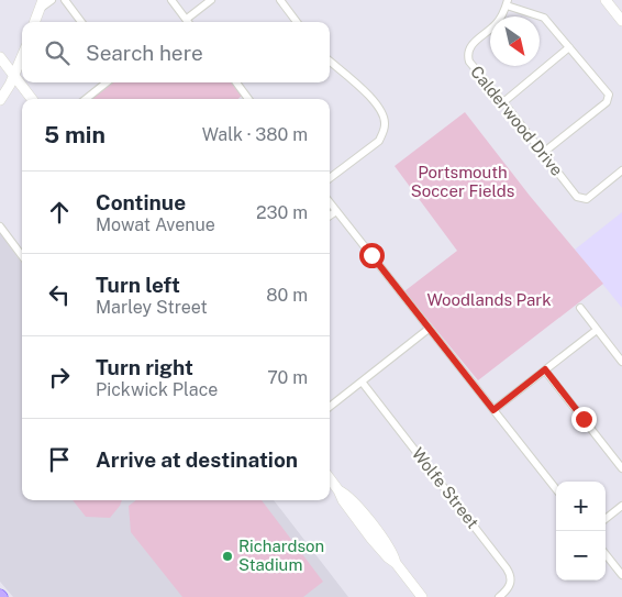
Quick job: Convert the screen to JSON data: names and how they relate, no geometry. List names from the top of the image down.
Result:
{
  "streets": {
    "street": ["Calderwood Drive", "Wolfe Street"]
  },
  "parks": ["Portsmouth Soccer Fields", "Woodlands Park"],
  "places": ["Richardson Stadium"],
  "north": "bottom right",
  "page": {
    "search": "Search here",
    "heading": ["5 min", "Walk · 380 m"],
    "list": [
      ["Continue", "Mowat Avenue", "230 m"],
      ["Turn left", "Marley Street", "80 m"],
      ["Turn right", "Pickwick Place", "70 m"],
      "Arrive at destination"
    ],
    "map_buttons": ["+", "−"]
  }
}
